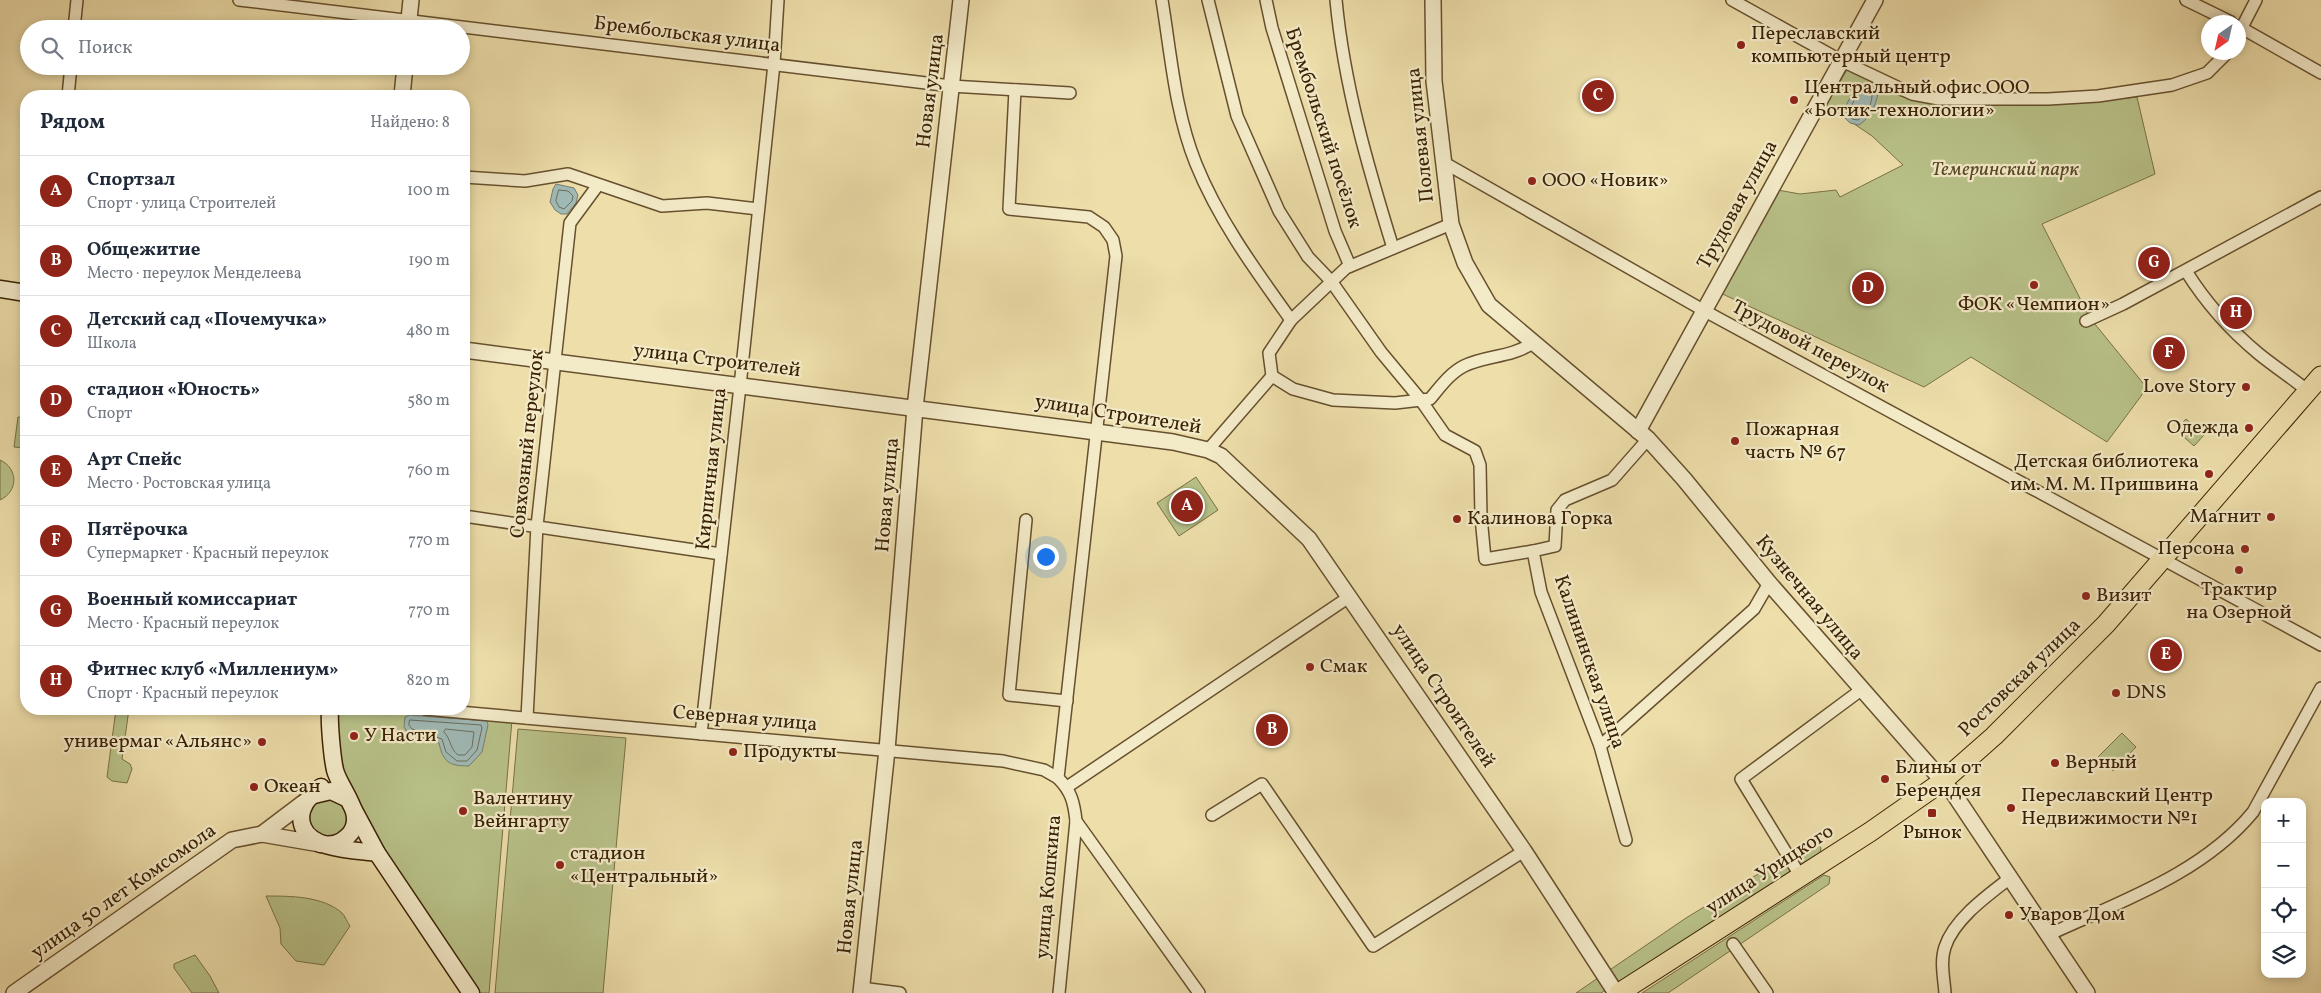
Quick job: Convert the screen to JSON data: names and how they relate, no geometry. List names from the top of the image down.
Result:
{
  "streets": {
    "main road": ["Ростовская улица", "улица Урицкого"],
    "street": [
      "Брембольская улица",
      "Новая улица",
      "Брембольский посёлок",
      "Полевая улица",
      "Трудовая улица",
      "Трудовой переулок",
      "улица Строителей",
      "Совхозный переулок",
      "Кирпичная улица",
      "Кузнечная улица",
      "Калининская улица",
      "Северная улица",
      "улица Кошкина",
      "улица 50 лет Комсомола"
    ]
  },
  "crossings": [
    ["Брембольская улица", "Новая улица"],
    ["Брембольская улица", "Кирпичная улица"],
    ["Новая улица", "улица Строителей"],
    ["Новая улица", "Северная улица"],
    ["Полевая улица", "Трудовой переулок"],
    ["Полевая улица", "Кузнечная улица"],
    ["Трудовая улица", "Трудовой переулок"],
    ["Трудовая улица", "Кузнечная улица"],
    ["Трудовая улица", "Калининская улица"],
    ["Трудовой переулок", "Ростовская улица"],
    ["улица Строителей", "Совхозный переулок"],
    ["улица Строителей", "Кирпичная улица"],
    ["улица Строителей", "улица Урицкого"],
    ["Совхозный переулок", "Северная улица"],
    ["Кирпичная улица", "Северная улица"],
    ["Кузнечная улица", "Калининская улица"],
    ["Кузнечная улица", "Ростовская улица"],
    ["Кузнечная улица", "улица Урицкого"],
    ["Ростовская улица", "улица Урицкого"],
    ["Северная улица", "улица Кошкина"]
  ],
  "parks": ["Темеринский парк"],
  "places": {
    "other": [
      "Переславский компьютерный центр",
      "Центральный офис ООО «Ботик-технологии»",
      "ООО «Новик»",
      "ФОК «Чемпион»",
      "Love Story",
      "Одежда",
      "Пожарная часть № 67",
      "Детская библиотека им. М. М. Пришвина",
      "Магнит",
      "Калинова Горка",
      "Персона",
      "Трактир на Озерной",
      "Визит",
      "Смак",
      "DNS",
      "У Насти",
      "универмаг «Альянс»",
      "Продукты",
      "Верный",
      "Блины от Берендея",
      "Океан",
      "Переславский Центр Недвижимости №1",
      "Валентину Вейнгарту",
      "стадион «Центральный»",
      "Уваров Дом"
    ],
    "transit": ["Рынок"]
  },
  "north": "bottom left",
  "page": {
    "search": "Поиск",
    "pins": [
      "C",
      "G",
      "D",
      "H",
      "F",
      "A",
      "E",
      "B"
    ],
    "heading": ["Рядом", "Найдено: 8"],
    "list": [
      {
        "mark": "A",
        "name": "Спортзал",
        "note": "Спорт · улица Строителей",
        "value": "100 m"
      },
      {
        "mark": "B",
        "name": "Общежитие",
        "note": "Место · переулок Менделеева",
        "value": "190 m"
      },
      {
        "mark": "C",
        "name": "Детский сад «Почемучка»",
        "note": "Школа",
        "value": "480 m"
      },
      {
        "mark": "D",
        "name": "стадион «Юность»",
        "note": "Спорт",
        "value": "580 m"
      },
      {
        "mark": "E",
        "name": "Арт Спейс",
        "note": "Место · Ростовская улица",
        "value": "760 m"
      },
      {
        "mark": "F",
        "name": "Пятёрочка",
        "note": "Супермаркет · Красный переулок",
        "value": "770 m"
      },
      {
        "mark": "G",
        "name": "Военный комиссариат",
        "note": "Место · Красный переулок",
        "value": "770 m"
      },
      {
        "mark": "H",
        "name": "Фитнес клуб «Миллениум»",
        "note": "Спорт · Красный переулок",
        "value": "820 m"
      }
    ],
    "map_buttons": ["+", "−"]
  }
}
